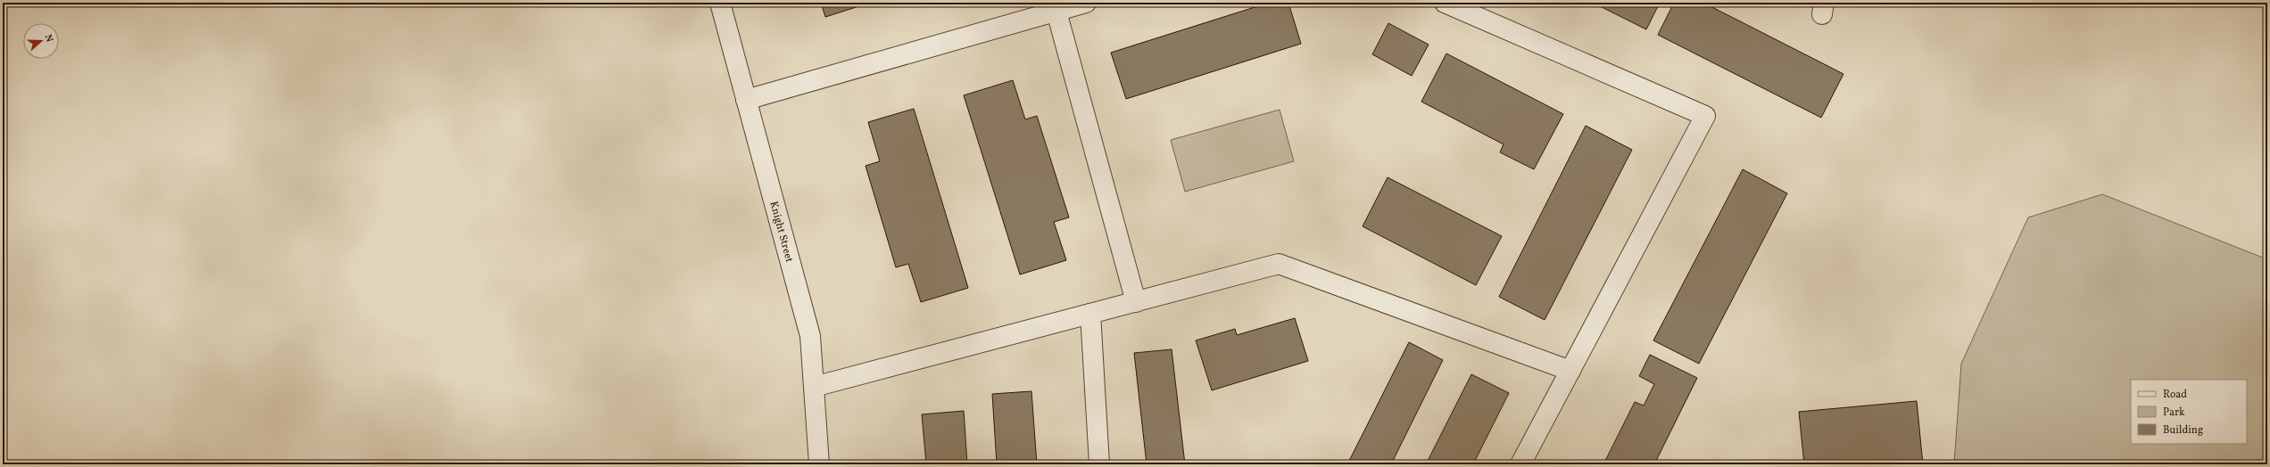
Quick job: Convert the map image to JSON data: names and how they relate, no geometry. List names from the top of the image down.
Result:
{
  "streets": {
    "street": ["Knight Street"]
  },
  "legend": ["Road", "Park", "Building"],
  "north": "right"
}
